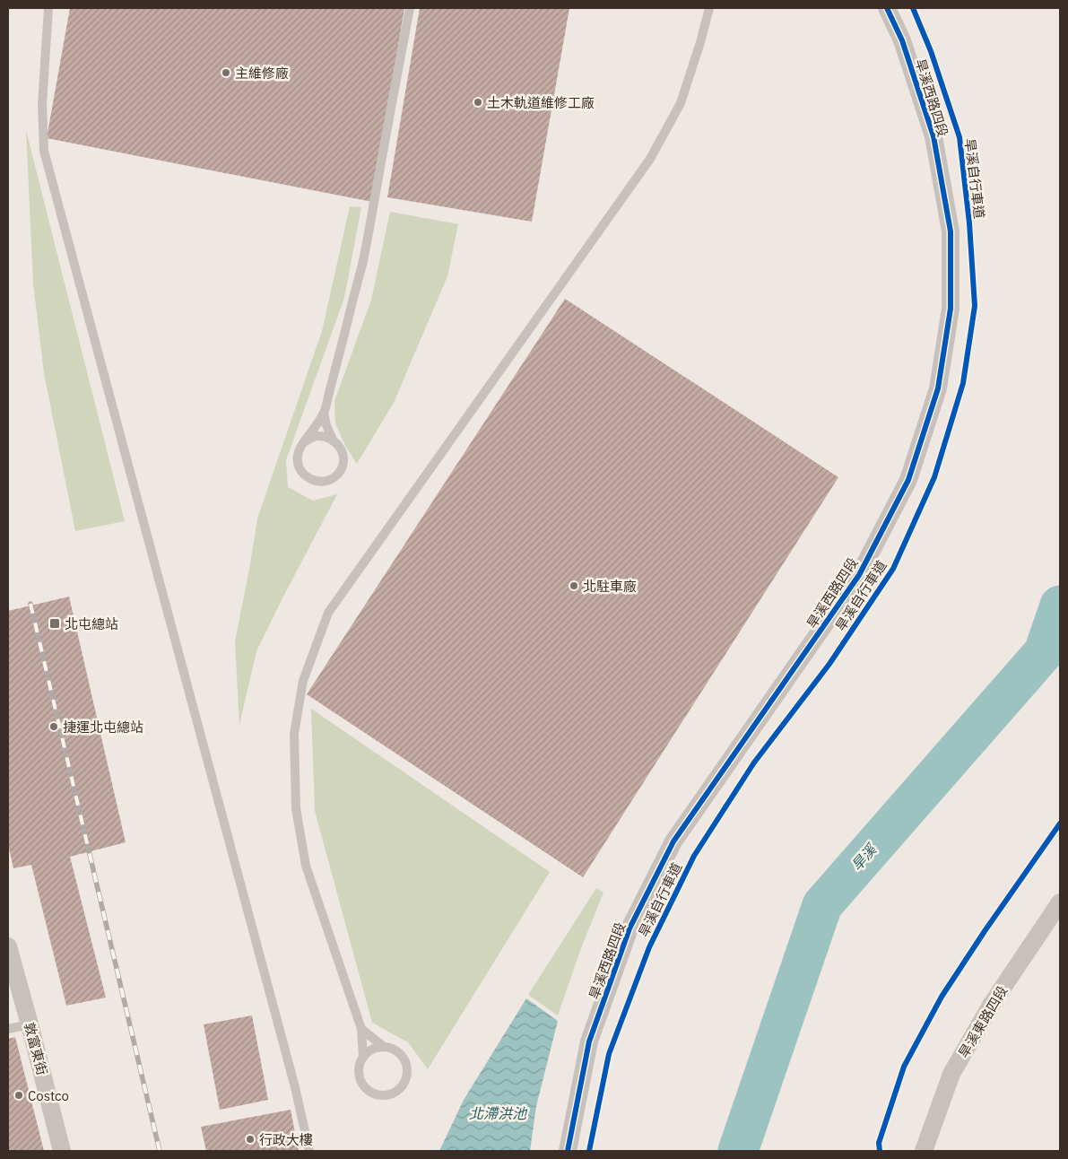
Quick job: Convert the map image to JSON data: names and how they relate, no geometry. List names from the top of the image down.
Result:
{
  "streets": {
    "street": ["旱溪西路四段", "旱溪東路四段", "敦富東街"],
    "cycle path": ["旱溪自行車道"]
  },
  "water": ["旱溪", "北滯洪池"],
  "places": {
    "other": [
      "主維修廠",
      "土木軌道維修工廠",
      "北駐車廠",
      "捷運北屯總站",
      "Costco",
      "行政大樓"
    ],
    "transit": ["北屯總站"]
  }
}
